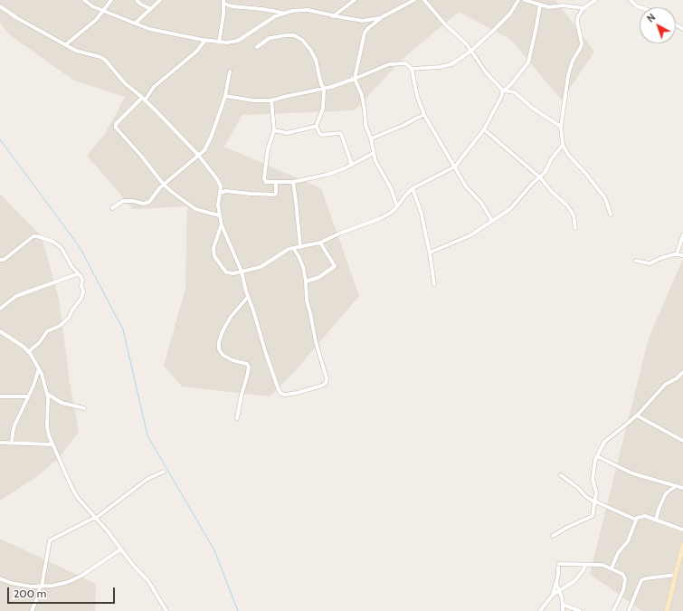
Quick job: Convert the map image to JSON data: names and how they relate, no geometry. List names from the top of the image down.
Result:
{
  "scale_bar": "200 m",
  "north": "top left"
}
